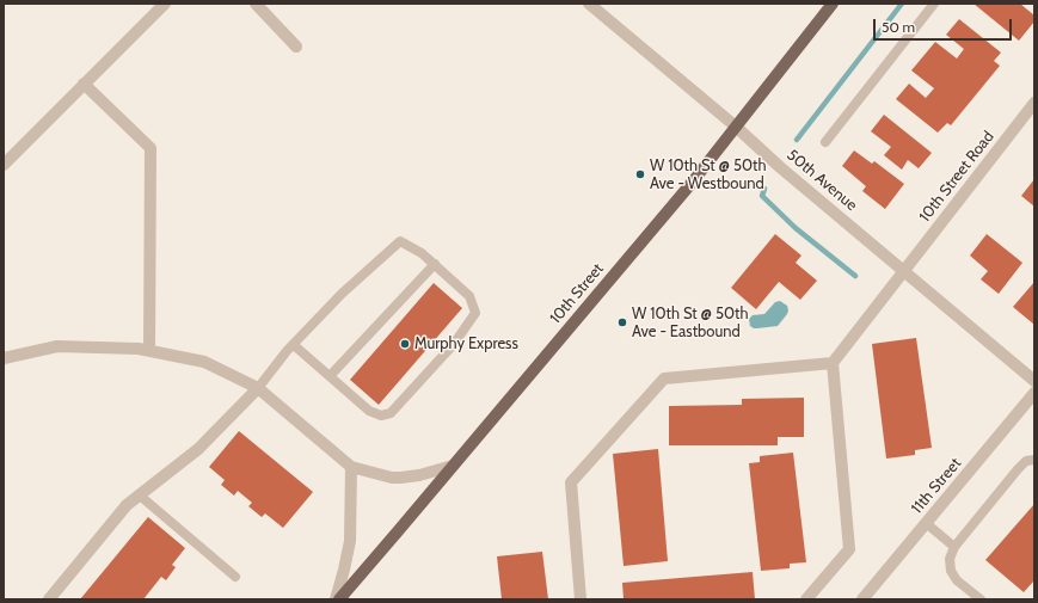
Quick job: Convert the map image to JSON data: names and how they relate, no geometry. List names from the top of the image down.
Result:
{
  "streets": {
    "main road": ["10th Street"],
    "street": ["10th Street Road", "50th Avenue", "11th Street"]
  },
  "crossings": [
    ["10th Street Road", "50th Avenue"],
    ["50th Avenue", "10th Street"]
  ],
  "places": ["W 10th St @ 50th Ave - Westbound", "W 10th St @ 50th Ave - Eastbound", "Murphy Express"],
  "scale_bar": "50 m"
}
